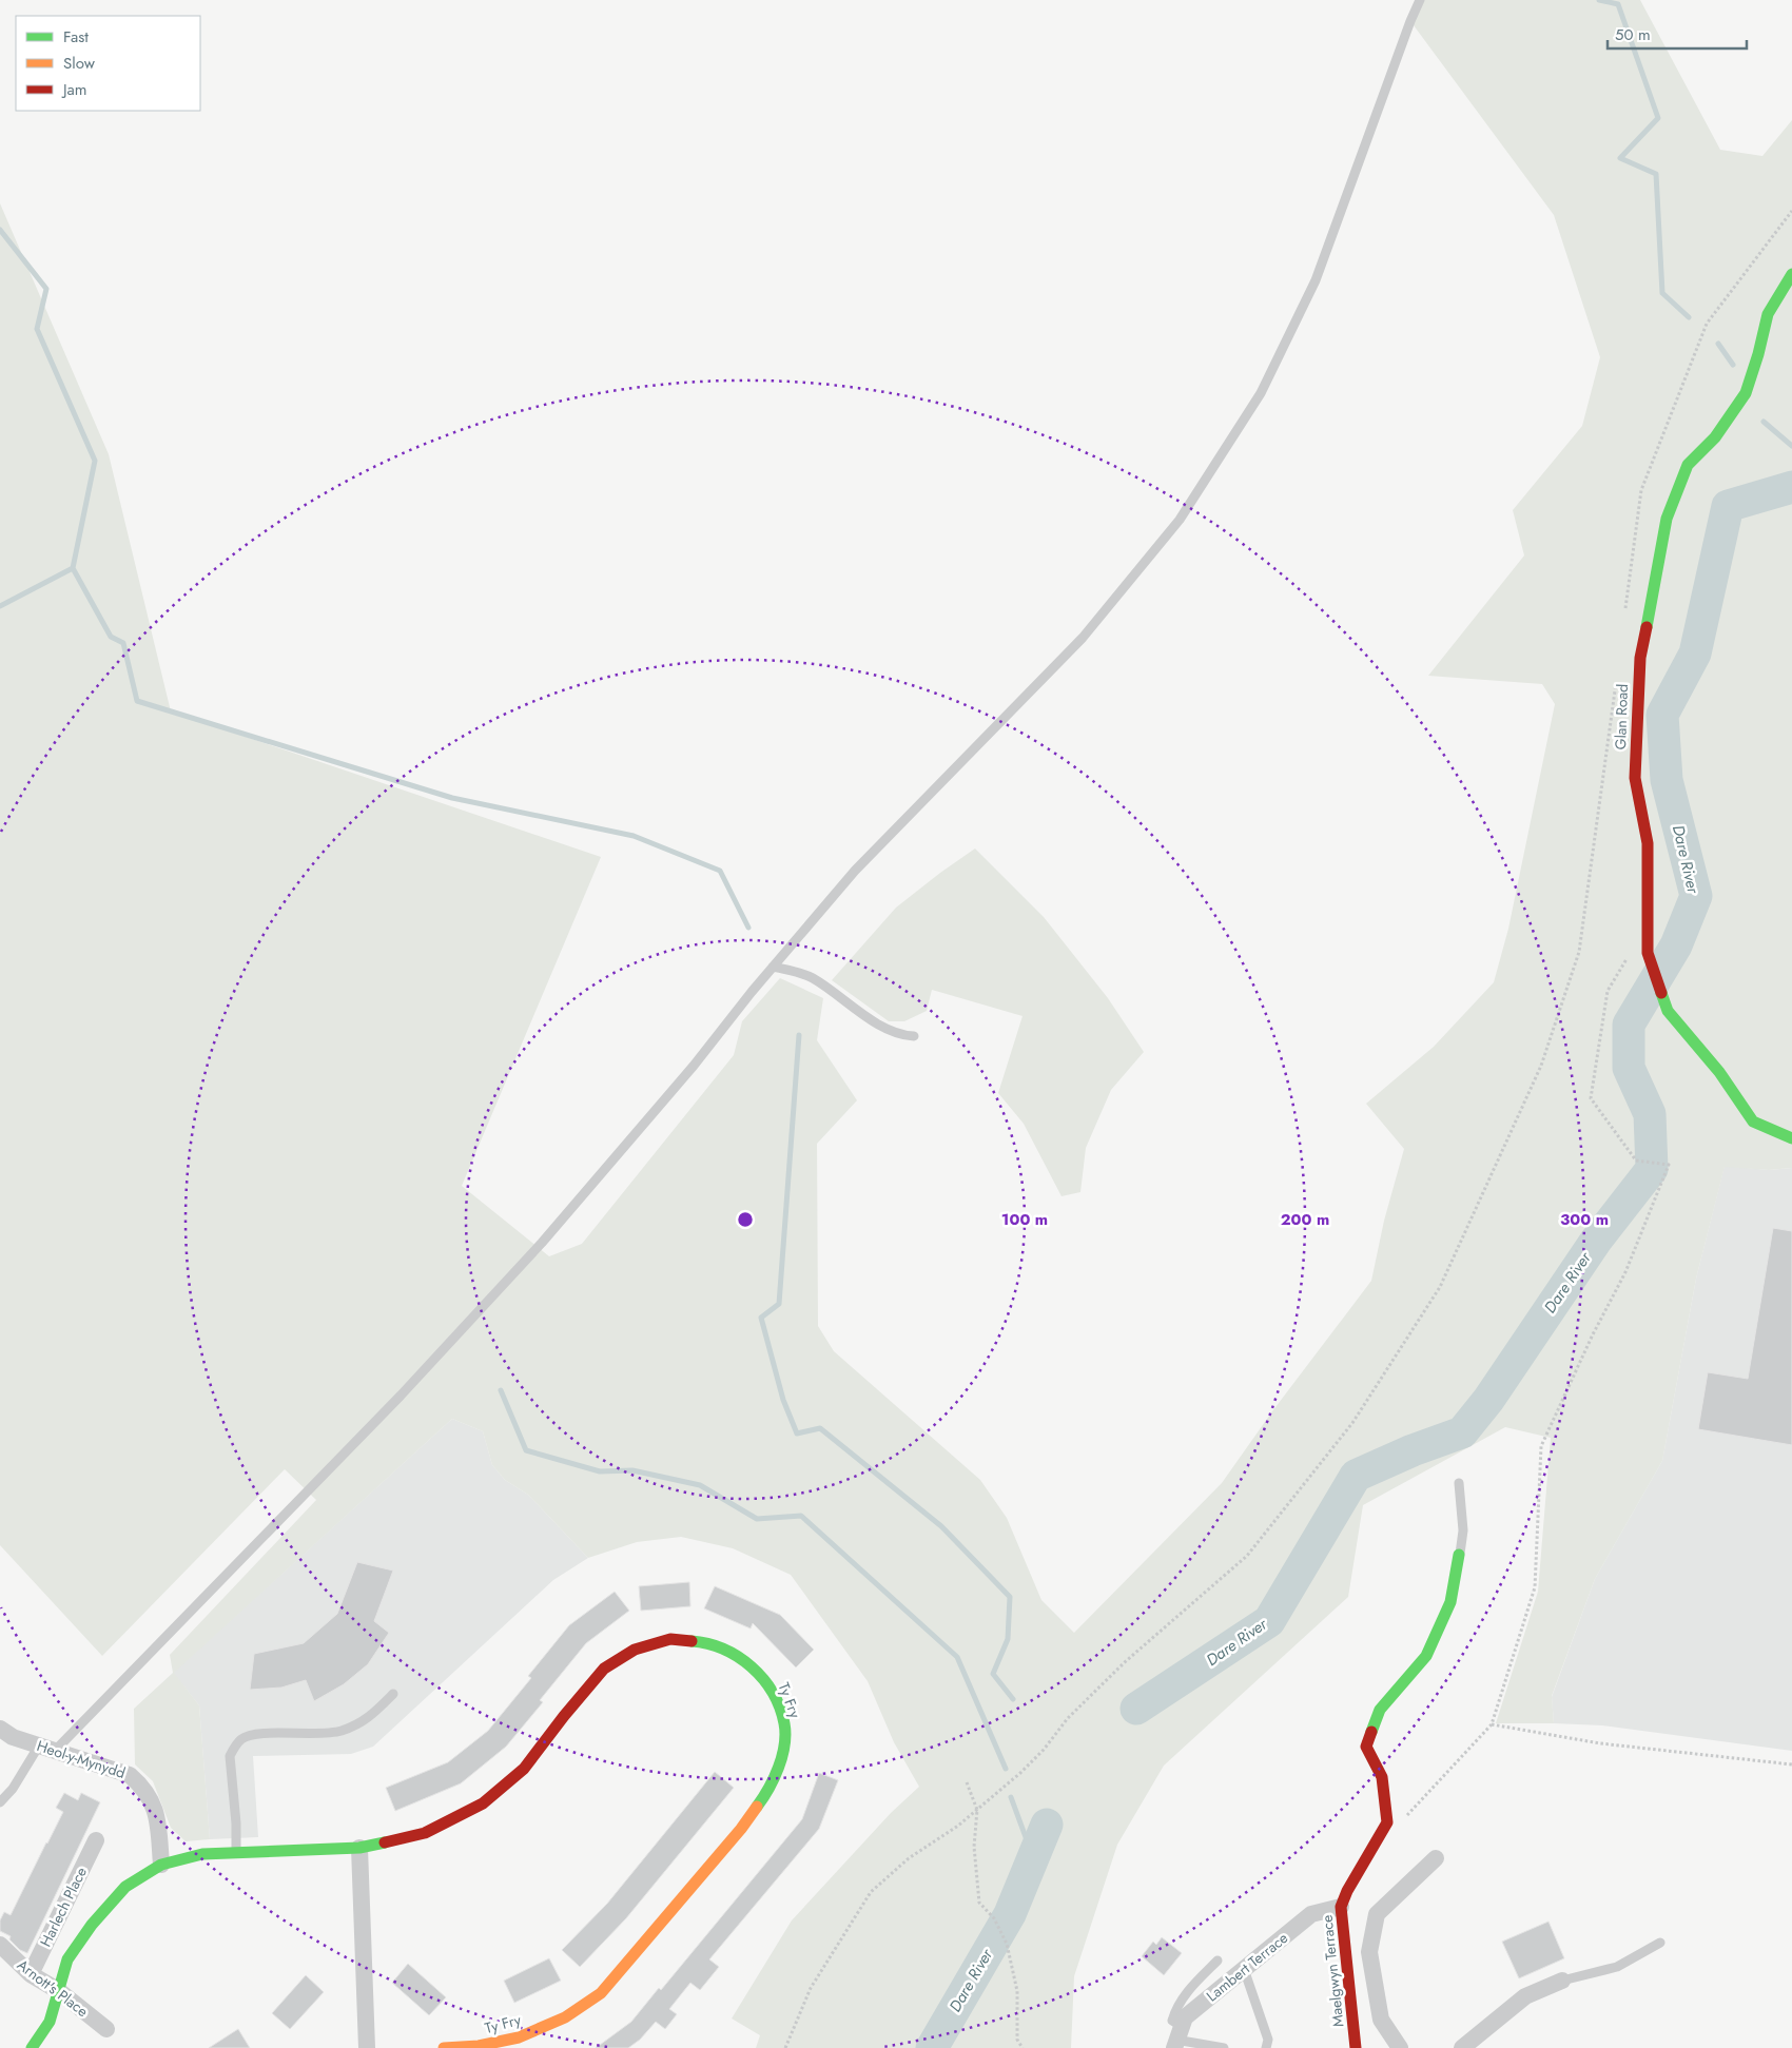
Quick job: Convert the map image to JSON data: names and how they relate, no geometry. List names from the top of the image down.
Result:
{
  "streets": {
    "street": [
      "Glan Road",
      "Ty Fry",
      "Heol-y-Mynydd",
      "Harlech Place",
      "Lambert Terrace",
      "Maelgwyn Terrace",
      "Arnott's Place"
    ]
  },
  "crossings": [
    ["Ty Fry", "Heol-y-Mynydd"],
    ["Ty Fry", "Arnott's Place"],
    ["Harlech Place", "Arnott's Place"],
    ["Lambert Terrace", "Maelgwyn Terrace"]
  ],
  "water": ["Dare River"],
  "legend": ["Fast", "Slow", "Jam"],
  "scale_bar": "50 m",
  "rings": ["100 m", "200 m", "300 m"]
}
